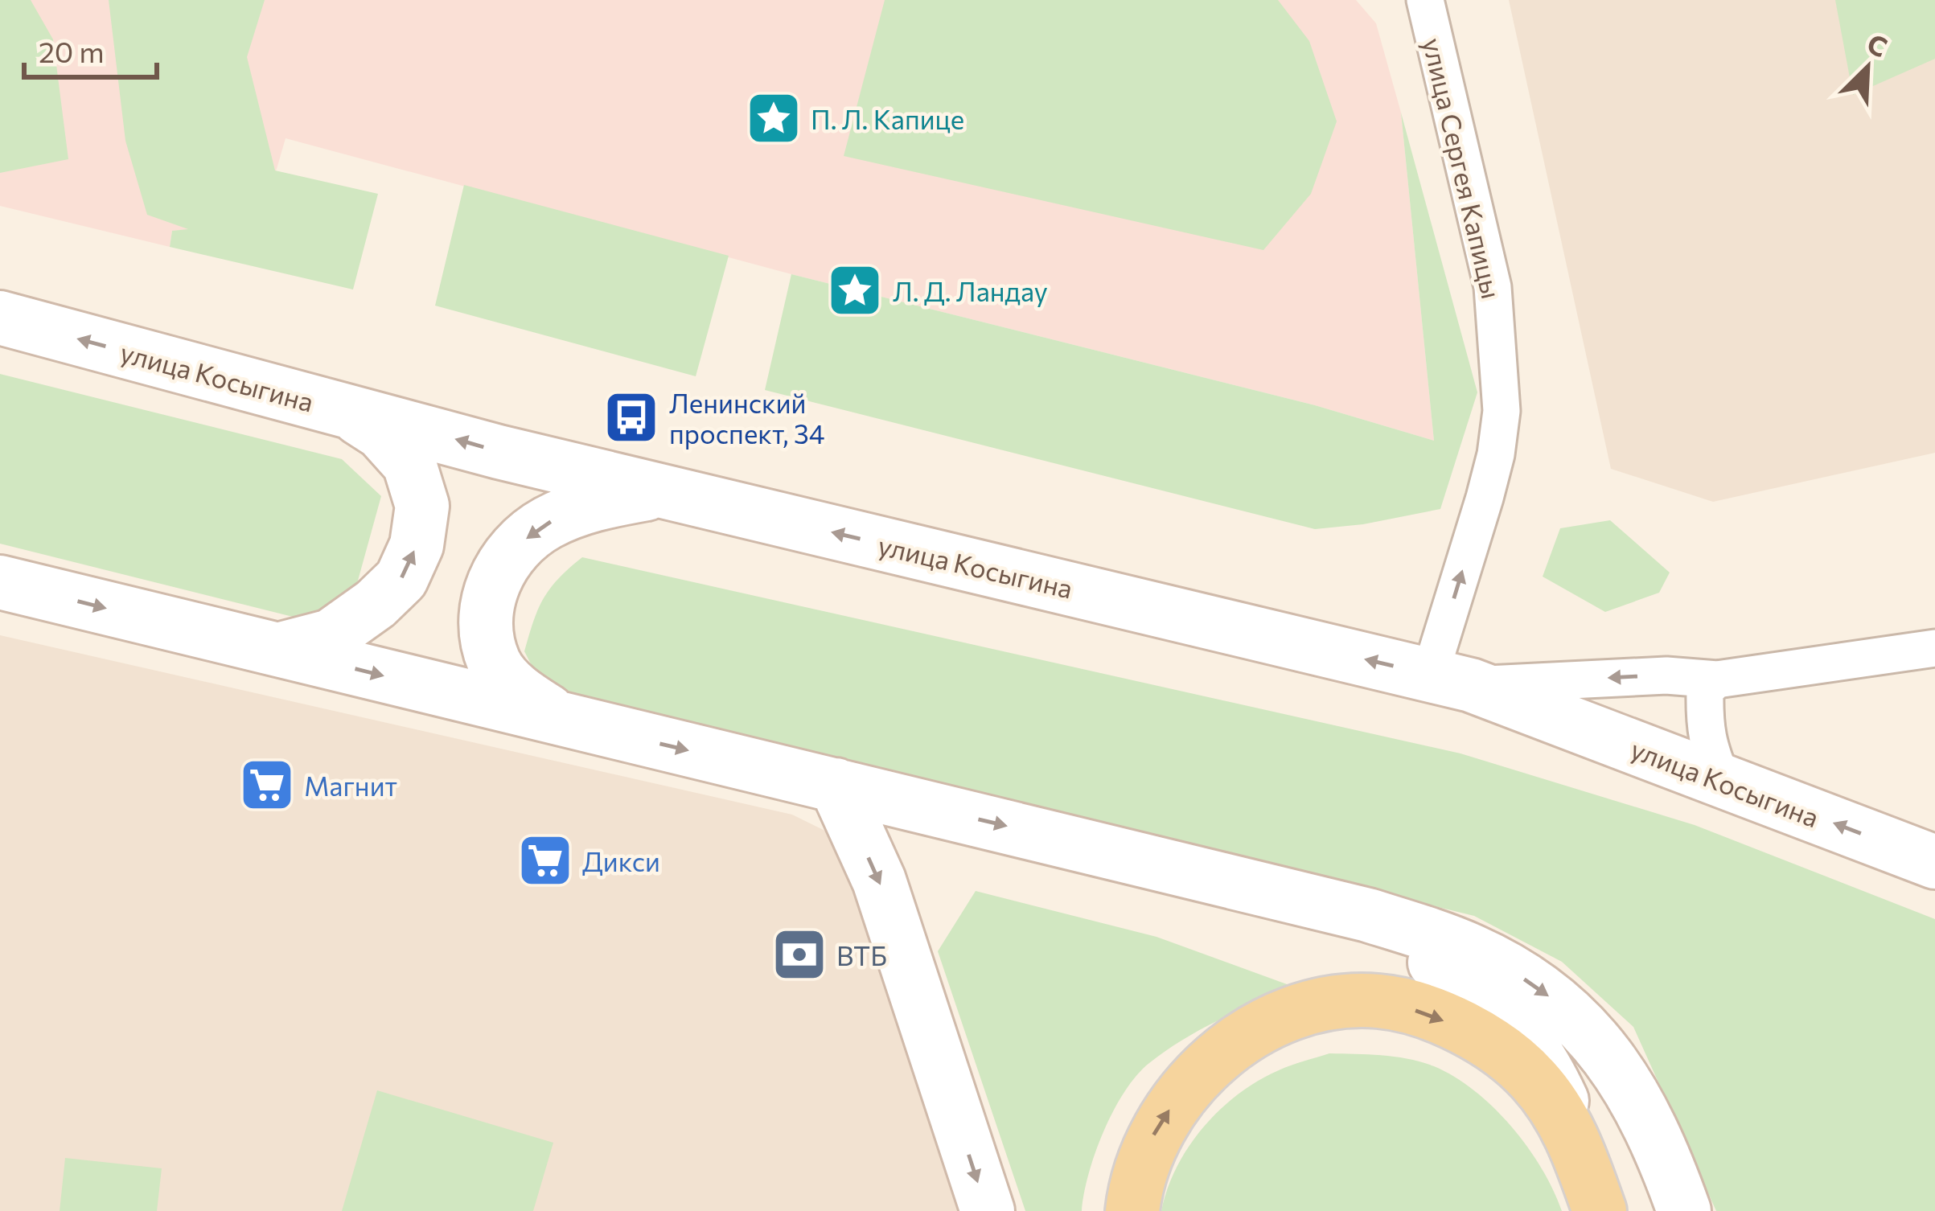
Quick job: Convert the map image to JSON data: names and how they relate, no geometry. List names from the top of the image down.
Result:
{
  "streets": {
    "main road": ["улица Косыгина"],
    "street": ["улица Сергея Капицы"]
  },
  "crossings": [
    ["улица Сергея Капицы", "улица Косыгина"]
  ],
  "one_way": ["улица Сергея Капицы"],
  "places": {
    "place": ["П. Л. Капице", "Л. Д. Ландау"],
    "bus stop": ["Ленинский проспект, 34"],
    "supermarket": ["Магнит", "Дикси"],
    "bank": ["ВТБ"]
  },
  "scale_bar": "20 m",
  "north": "top right"
}
